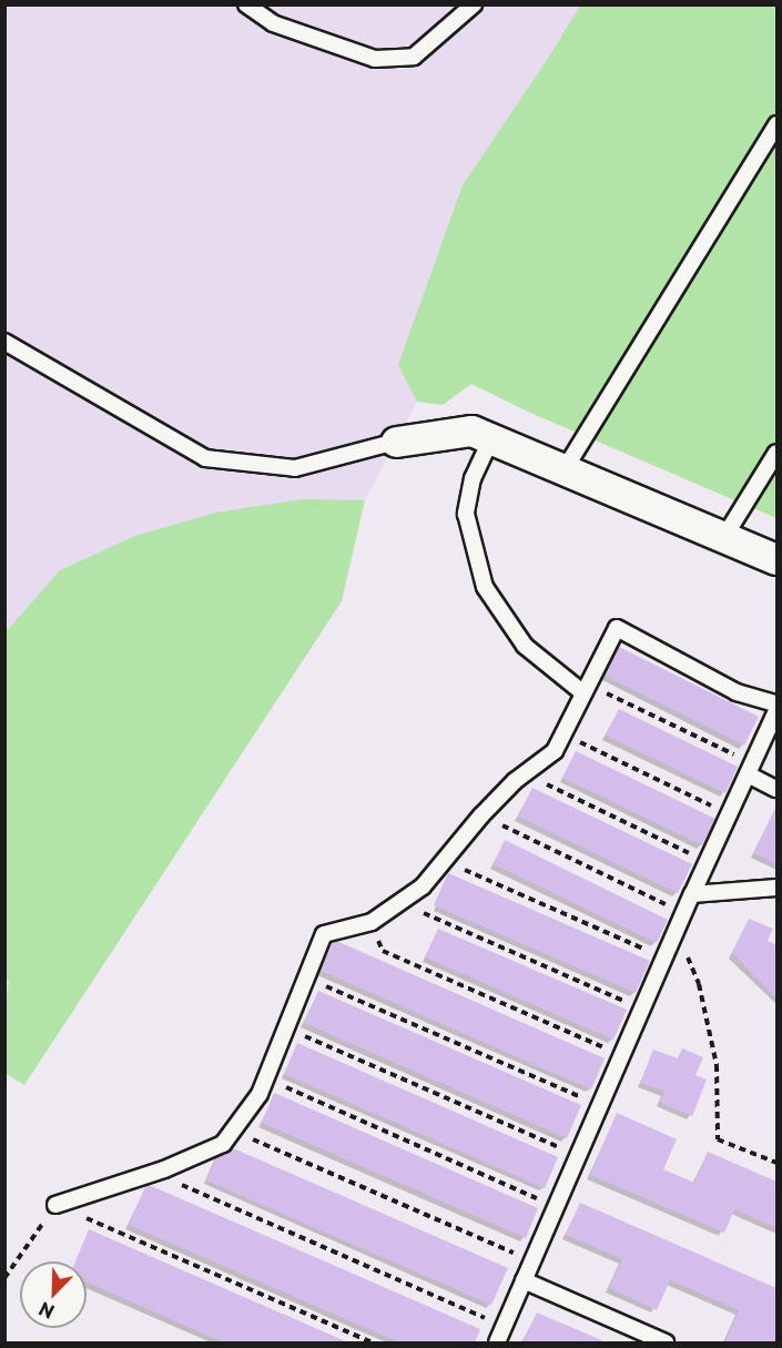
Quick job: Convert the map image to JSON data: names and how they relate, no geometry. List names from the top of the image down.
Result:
{
  "north": "bottom left"
}
